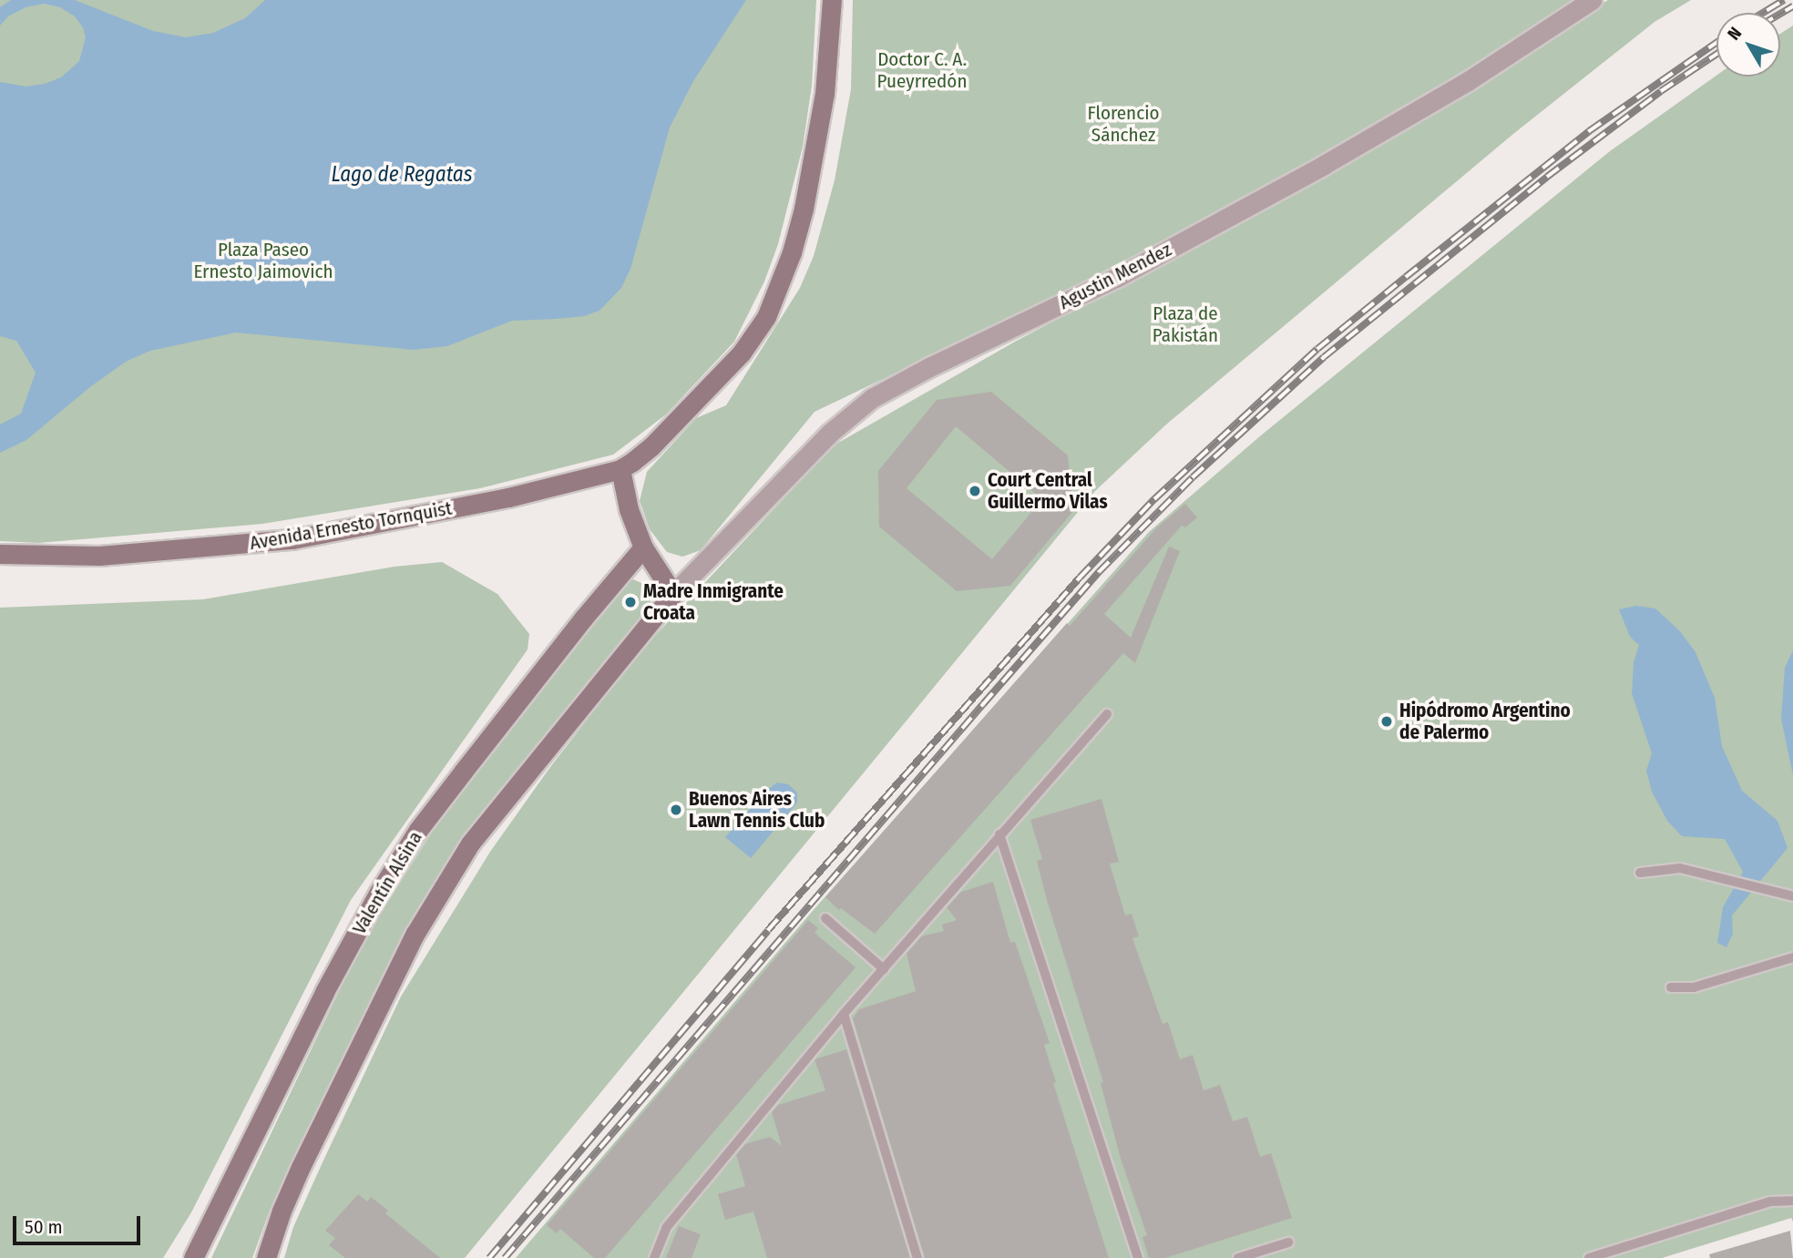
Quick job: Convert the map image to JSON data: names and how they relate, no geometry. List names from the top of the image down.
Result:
{
  "streets": {
    "main road": ["Avenida Ernesto Tornquist", "Valentín Alsina"],
    "street": ["Agustin Mendez"]
  },
  "water": ["Lago de Regatas"],
  "parks": [
    "Doctor C. A. Pueyrredón",
    "Florencio Sánchez",
    "Plaza Paseo Ernesto Jaimovich",
    "Plaza de Pakistán"
  ],
  "places": [
    "Court Central Guillermo Vilas",
    "Madre Inmigrante Croata",
    "Hipódromo Argentino de Palermo",
    "Buenos Aires Lawn Tennis Club"
  ],
  "scale_bar": "50 m",
  "north": "top left"
}
